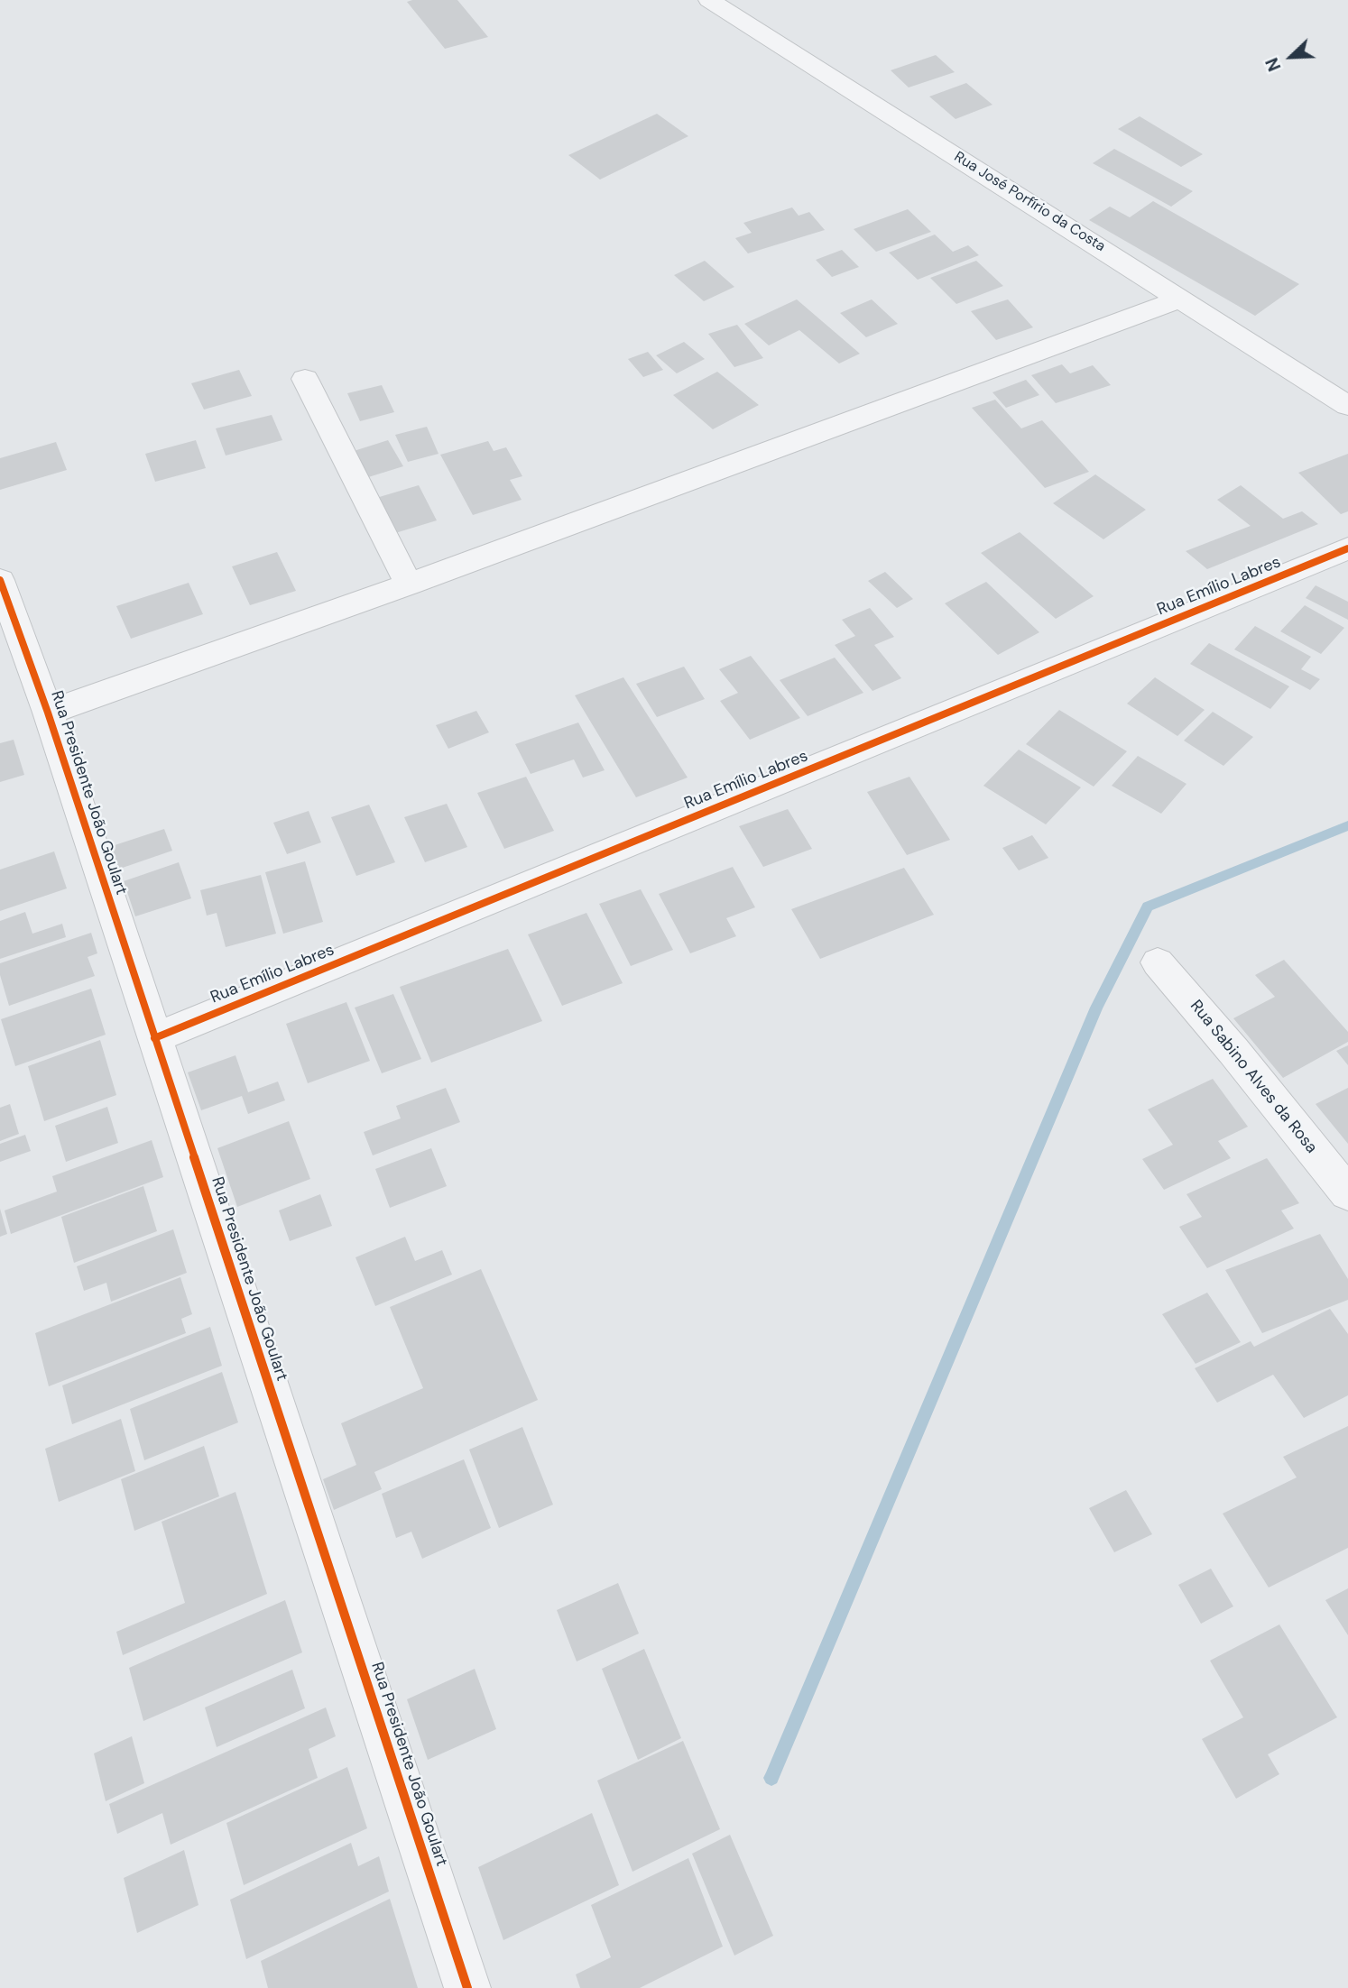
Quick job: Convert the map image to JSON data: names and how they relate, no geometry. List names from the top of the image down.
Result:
{
  "streets": {
    "street": [
      "Rua José Porfírio da Costa",
      "Rua Emílio Labres",
      "Rua Presidente João Goulart",
      "Rua Sabino Alves da Rosa"
    ]
  },
  "crossings": [
    ["Rua Emílio Labres", "Rua Presidente João Goulart"]
  ],
  "north": "bottom left"
}
